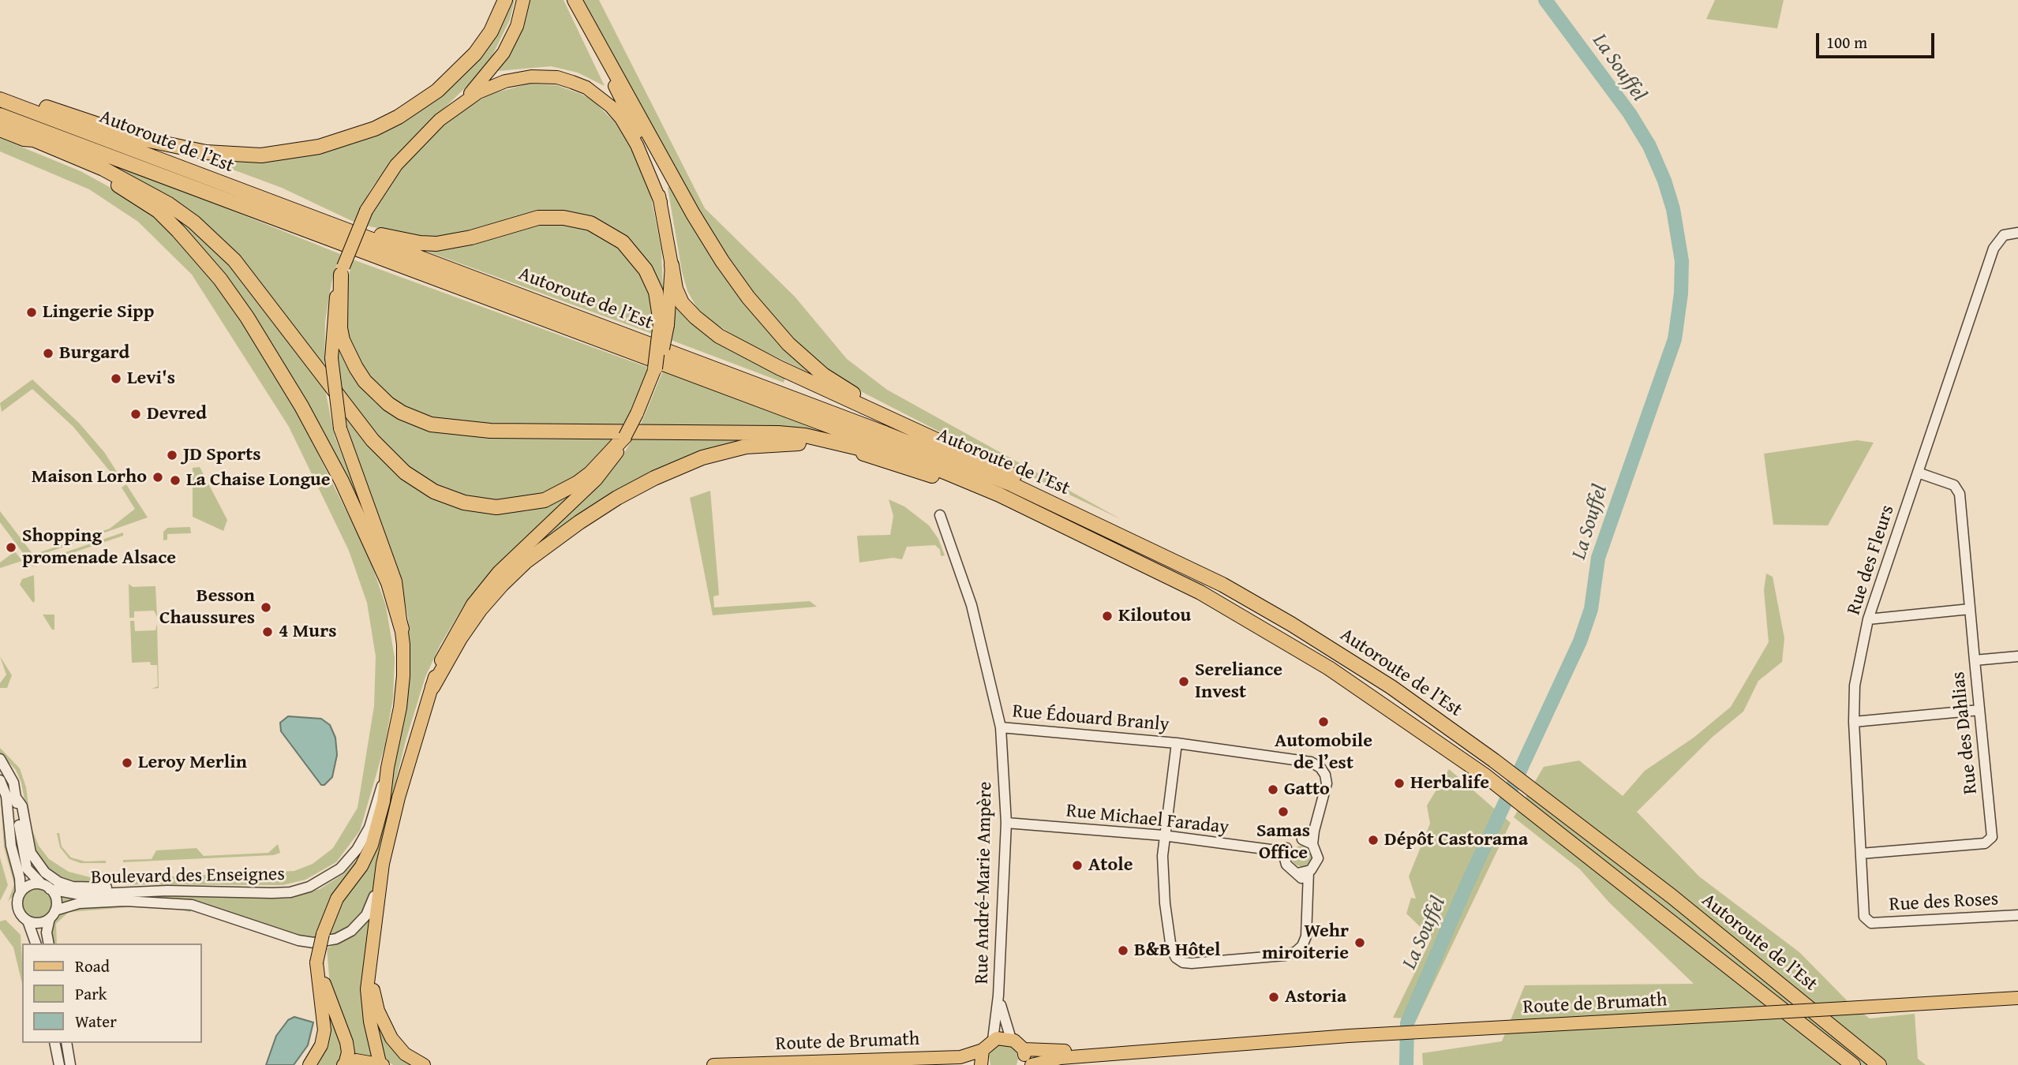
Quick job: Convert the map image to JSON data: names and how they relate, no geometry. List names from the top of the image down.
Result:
{
  "streets": {
    "highway": ["Autoroute de l’Est"],
    "main road": ["Route de Brumath"],
    "street": [
      "Rue des Fleurs",
      "Rue Édouard Branly",
      "Rue des Dahlias",
      "Rue Michael Faraday",
      "Boulevard des Enseignes",
      "Rue André-Marie Ampère",
      "Rue des Roses"
    ]
  },
  "crossings": [
    ["Rue des Fleurs", "Rue des Dahlias"],
    ["Rue des Fleurs", "Rue des Roses"],
    ["Rue Édouard Branly", "Rue André-Marie Ampère"],
    ["Rue Michael Faraday", "Rue André-Marie Ampère"]
  ],
  "water": ["La Souffel"],
  "places": [
    "Lingerie Sipp",
    "Burgard",
    "Levi's",
    "Devred",
    "JD Sports",
    "Maison Lorho",
    "La Chaise Longue",
    "Shopping promenade Alsace",
    "Besson Chaussures",
    "Kiloutou",
    "4 Murs",
    "Sereliance Invest",
    "Automobile de l’est",
    "Leroy Merlin",
    "Herbalife",
    "Gatto",
    "Samas Office",
    "Dépôt Castorama",
    "Atole",
    "Wehr miroiterie",
    "B&B Hôtel",
    "Astoria"
  ],
  "legend": ["Road", "Park", "Water"],
  "scale_bar": "100 m"
}
